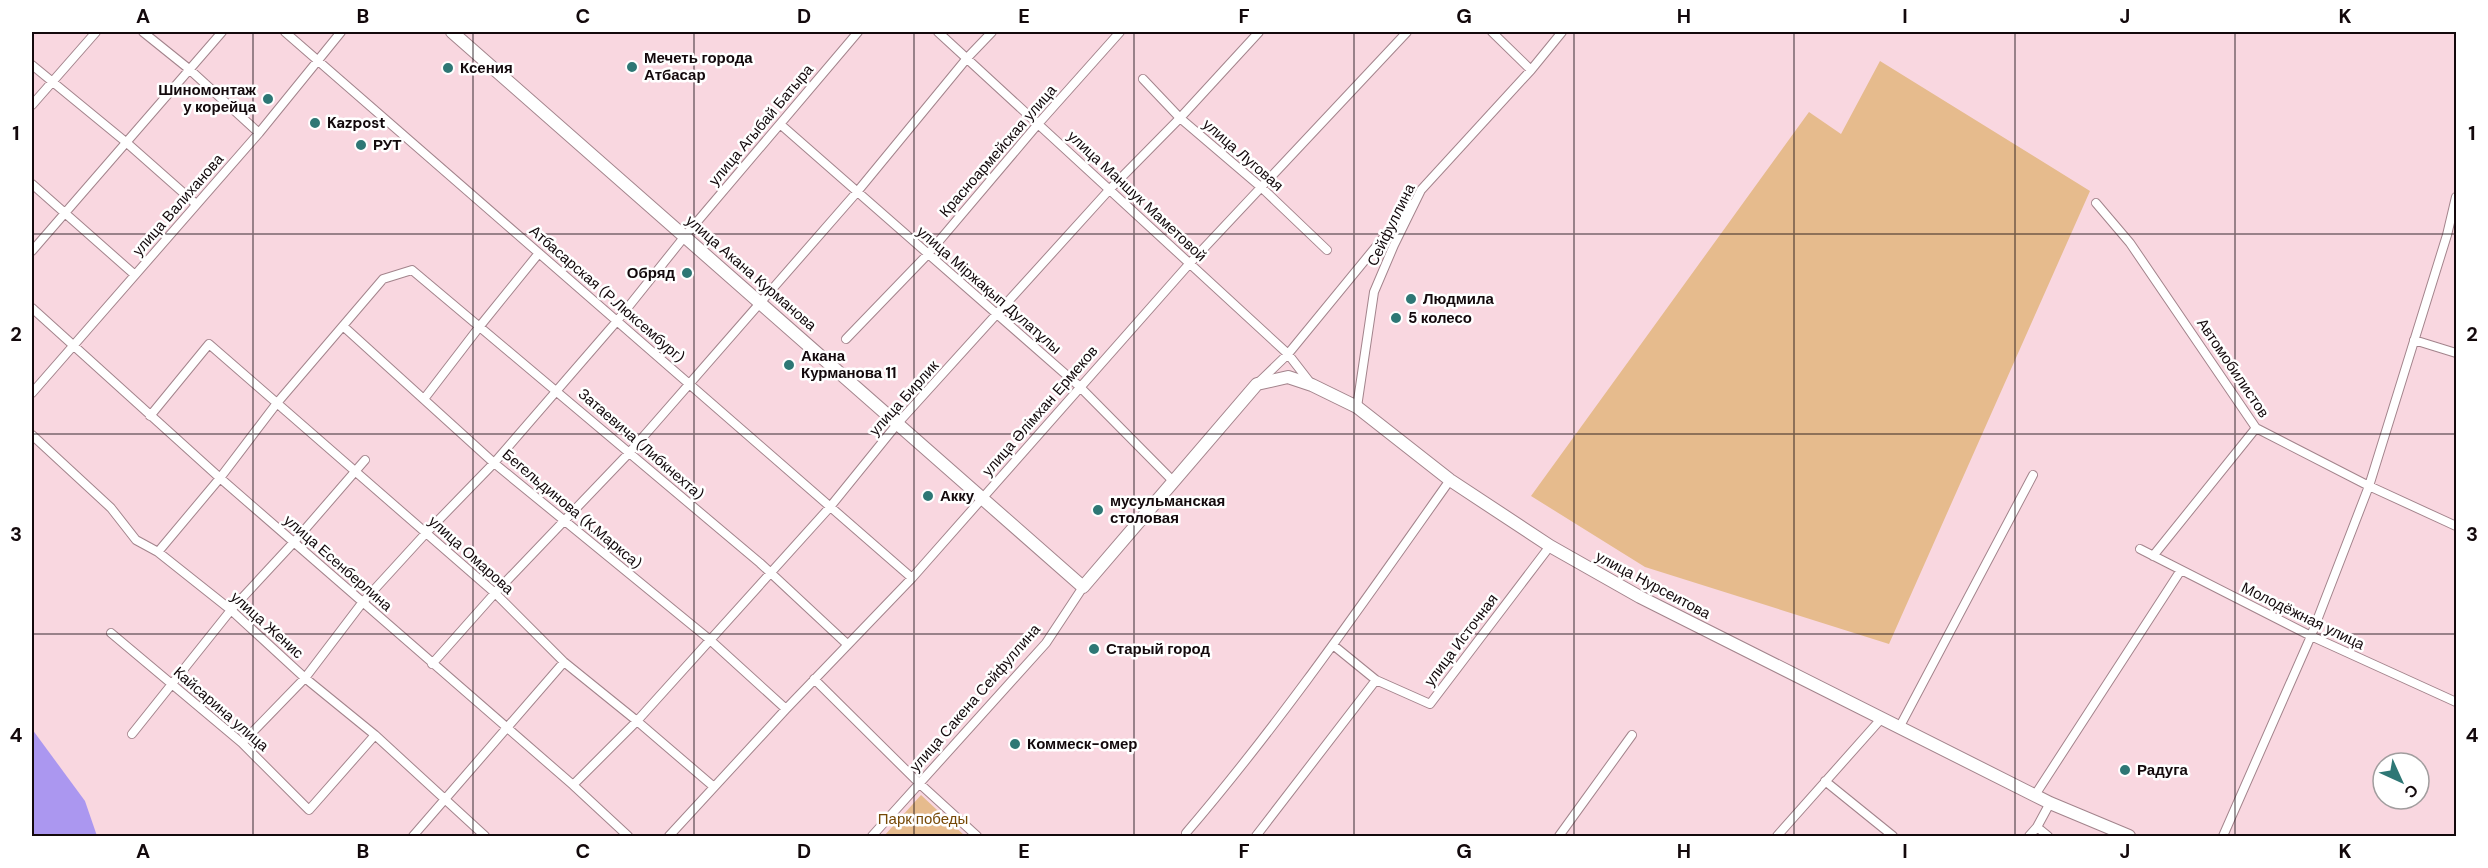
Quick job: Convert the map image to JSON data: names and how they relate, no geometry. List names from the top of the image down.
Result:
{
  "streets": {
    "main road": ["улица Акана Курманова", "улица Нурсеитова", "улица Сакена Сейфуллина"],
    "street": [
      "улица Агыбай Батыра",
      "Красноармейская улица",
      "улица Луговая",
      "улица Маншук Маметовой",
      "улица Валиханова",
      "Сейфуллина",
      "улица Міржақып Дулатұлы",
      "Атбасарская (Р.Люксембург)",
      "Автомобилистов",
      "улица Бирлик",
      "улица Әлімхан Ермеков",
      "Затаевича (Либкнехта)",
      "Бегельдинова (К.Маркса)",
      "улица Омарова",
      "улица Есенберлина",
      "Молодёжная улица",
      "улица Женис",
      "улица Источная",
      "Кайсарина улица"
    ]
  },
  "crossings": [
    ["улица Агыбай Батыра", "улица Акана Курманова"],
    ["улица Агыбай Батыра", "улица Міржақып Дулатұлы"],
    ["улица Агыбай Батыра", "Атбасарская (Р.Люксембург)"],
    ["улица Агыбай Батыра", "Затаевича (Либкнехта)"],
    ["улица Агыбай Батыра", "Бегельдинова (К.Маркса)"],
    ["улица Агыбай Батыра", "улица Омарова"],
    ["улица Агыбай Батыра", "улица Есенберлина"],
    ["улица Агыбай Батыра", "улица Женис"],
    ["улица Агыбай Батыра", "Кайсарина улица"],
    ["Красноармейская улица", "улица Маншук Маметовой"],
    ["Красноармейская улица", "улица Міржақып Дулатұлы"],
    ["улица Луговая", "улица Бирлик"],
    ["улица Луговая", "улица Әлімхан Ермеков"],
    ["улица Маншук Маметовой", "улица Бирлик"],
    ["улица Маншук Маметовой", "улица Әлімхан Ермеков"],
    ["улица Маншук Маметовой", "улица Нурсеитова"],
    ["улица Маншук Маметовой", "улица Сакена Сейфуллина"],
    ["улица Валиханова", "Атбасарская (Р.Люксембург)"],
    ["улица Валиханова", "улица Есенберлина"],
    ["Сейфуллина", "улица Нурсеитова"],
    ["Сейфуллина", "улица Сакена Сейфуллина"],
    ["улица Акана Курманова", "улица Бирлик"],
    ["улица Акана Курманова", "улица Әлімхан Ермеков"],
    ["улица Акана Курманова", "улица Сакена Сейфуллина"],
    ["улица Міржақып Дулатұлы", "улица Бирлик"],
    ["улица Міржақып Дулатұлы", "улица Әлімхан Ермеков"],
    ["улица Міржақып Дулатұлы", "улица Сакена Сейфуллина"],
    ["Атбасарская (Р.Люксембург)", "улица Бирлик"],
    ["Атбасарская (Р.Люксембург)", "улица Әлімхан Ермеков"],
    ["улица Бирлик", "Затаевича (Либкнехта)"],
    ["улица Бирлик", "Бегельдинова (К.Маркса)"],
    ["улица Бирлик", "улица Омарова"],
    ["улица Бирлик", "улица Есенберлина"],
    ["улица Әлімхан Ермеков", "Затаевича (Либкнехта)"],
    ["улица Әлімхан Ермеков", "Бегельдинова (К.Маркса)"],
    ["улица Әлімхан Ермеков", "улица Омарова"],
    ["Затаевича (Либкнехта)", "Бегельдинова (К.Маркса)"],
    ["улица Омарова", "улица Есенберлина"],
    ["улица Нурсеитова", "улица Источная"],
    ["улица Нурсеитова", "улица Сакена Сейфуллина"],
    ["улица Женис", "Кайсарина улица"]
  ],
  "parks": ["Парк победы"],
  "places": [
    "Мечеть города Атбасар",
    "Ксения",
    "Шиномонтаж у корейца",
    "Kazpost",
    "РУТ",
    "Обряд",
    "Людмила",
    "5 колесо",
    "Акана Курманова 11",
    "Акку",
    "мусульманская столовая",
    "Старый город",
    "Коммеск-омер",
    "Радуга"
  ],
  "north": "bottom right",
  "grid": {
    "columns": [
      "A",
      "B",
      "C",
      "D",
      "E",
      "F",
      "G",
      "H",
      "I",
      "J",
      "K"
    ],
    "rows": [
      "1",
      "2",
      "3",
      "4"
    ]
  }
}
